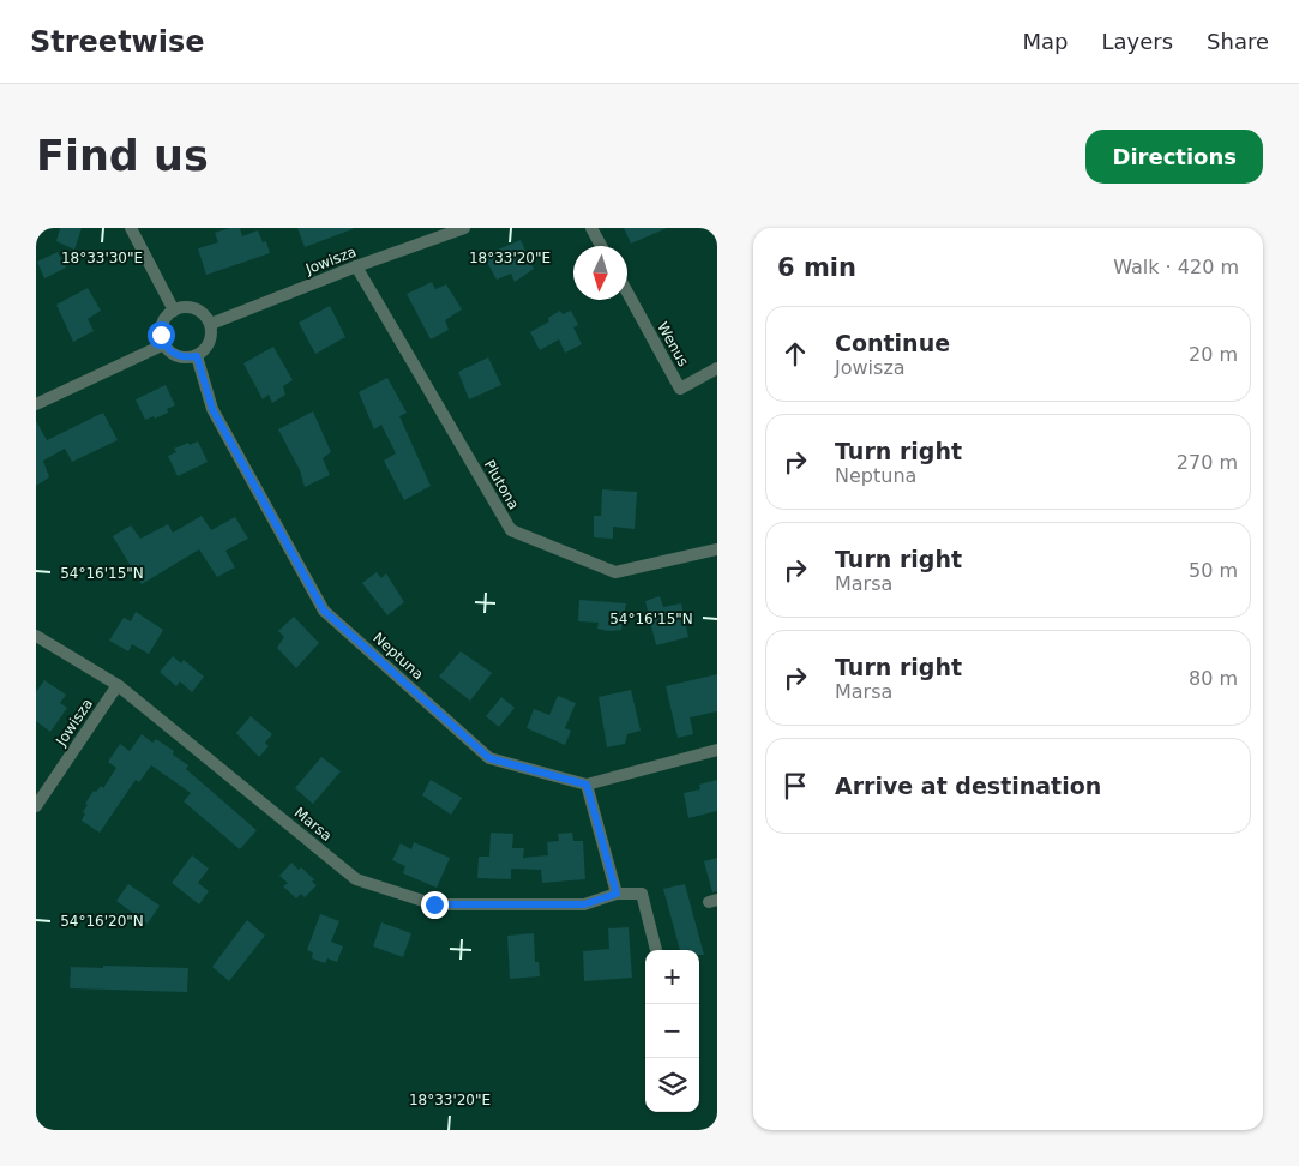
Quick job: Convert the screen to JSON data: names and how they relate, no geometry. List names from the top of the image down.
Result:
{
  "streets": {
    "street": [
      "Jowisza",
      "Wenus",
      "Plutona",
      "Neptuna",
      "Marsa"
    ]
  },
  "crossings": [
    ["Jowisza", "Plutona"],
    ["Jowisza", "Neptuna"],
    ["Jowisza", "Marsa"]
  ],
  "north": "bottom",
  "page": {
    "header": "Streetwise",
    "nav": ["Map", "Layers", "Share"],
    "buttons": "Directions",
    "title": "Find us",
    "heading": ["6 min", "Walk · 420 m"],
    "list": [
      ["Continue", "Jowisza", "20 m"],
      ["Turn right", "Neptuna", "270 m"],
      ["Turn right", "Marsa", "50 m"],
      ["Turn right", "Marsa", "80 m"],
      "Arrive at destination"
    ],
    "map_buttons": ["+", "−"]
  },
  "coordinates": [
    "18°33'30\"E",
    "18°33'20\"E",
    "54°16'15\"N",
    "54°16'20\"N"
  ]
}
